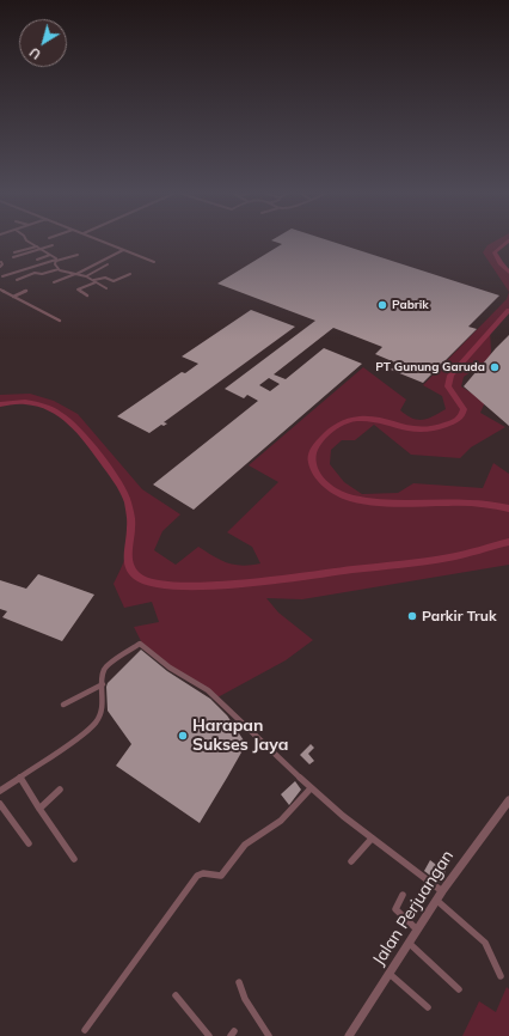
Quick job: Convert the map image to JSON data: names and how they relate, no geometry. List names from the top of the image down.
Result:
{
  "streets": {
    "street": ["Jalan Perjuangan"]
  },
  "places": [
    "Pabrik",
    "PT Gunung Garuda",
    "Parkir Truk",
    "Harapan Sukses Jaya"
  ],
  "north": "bottom left"
}
